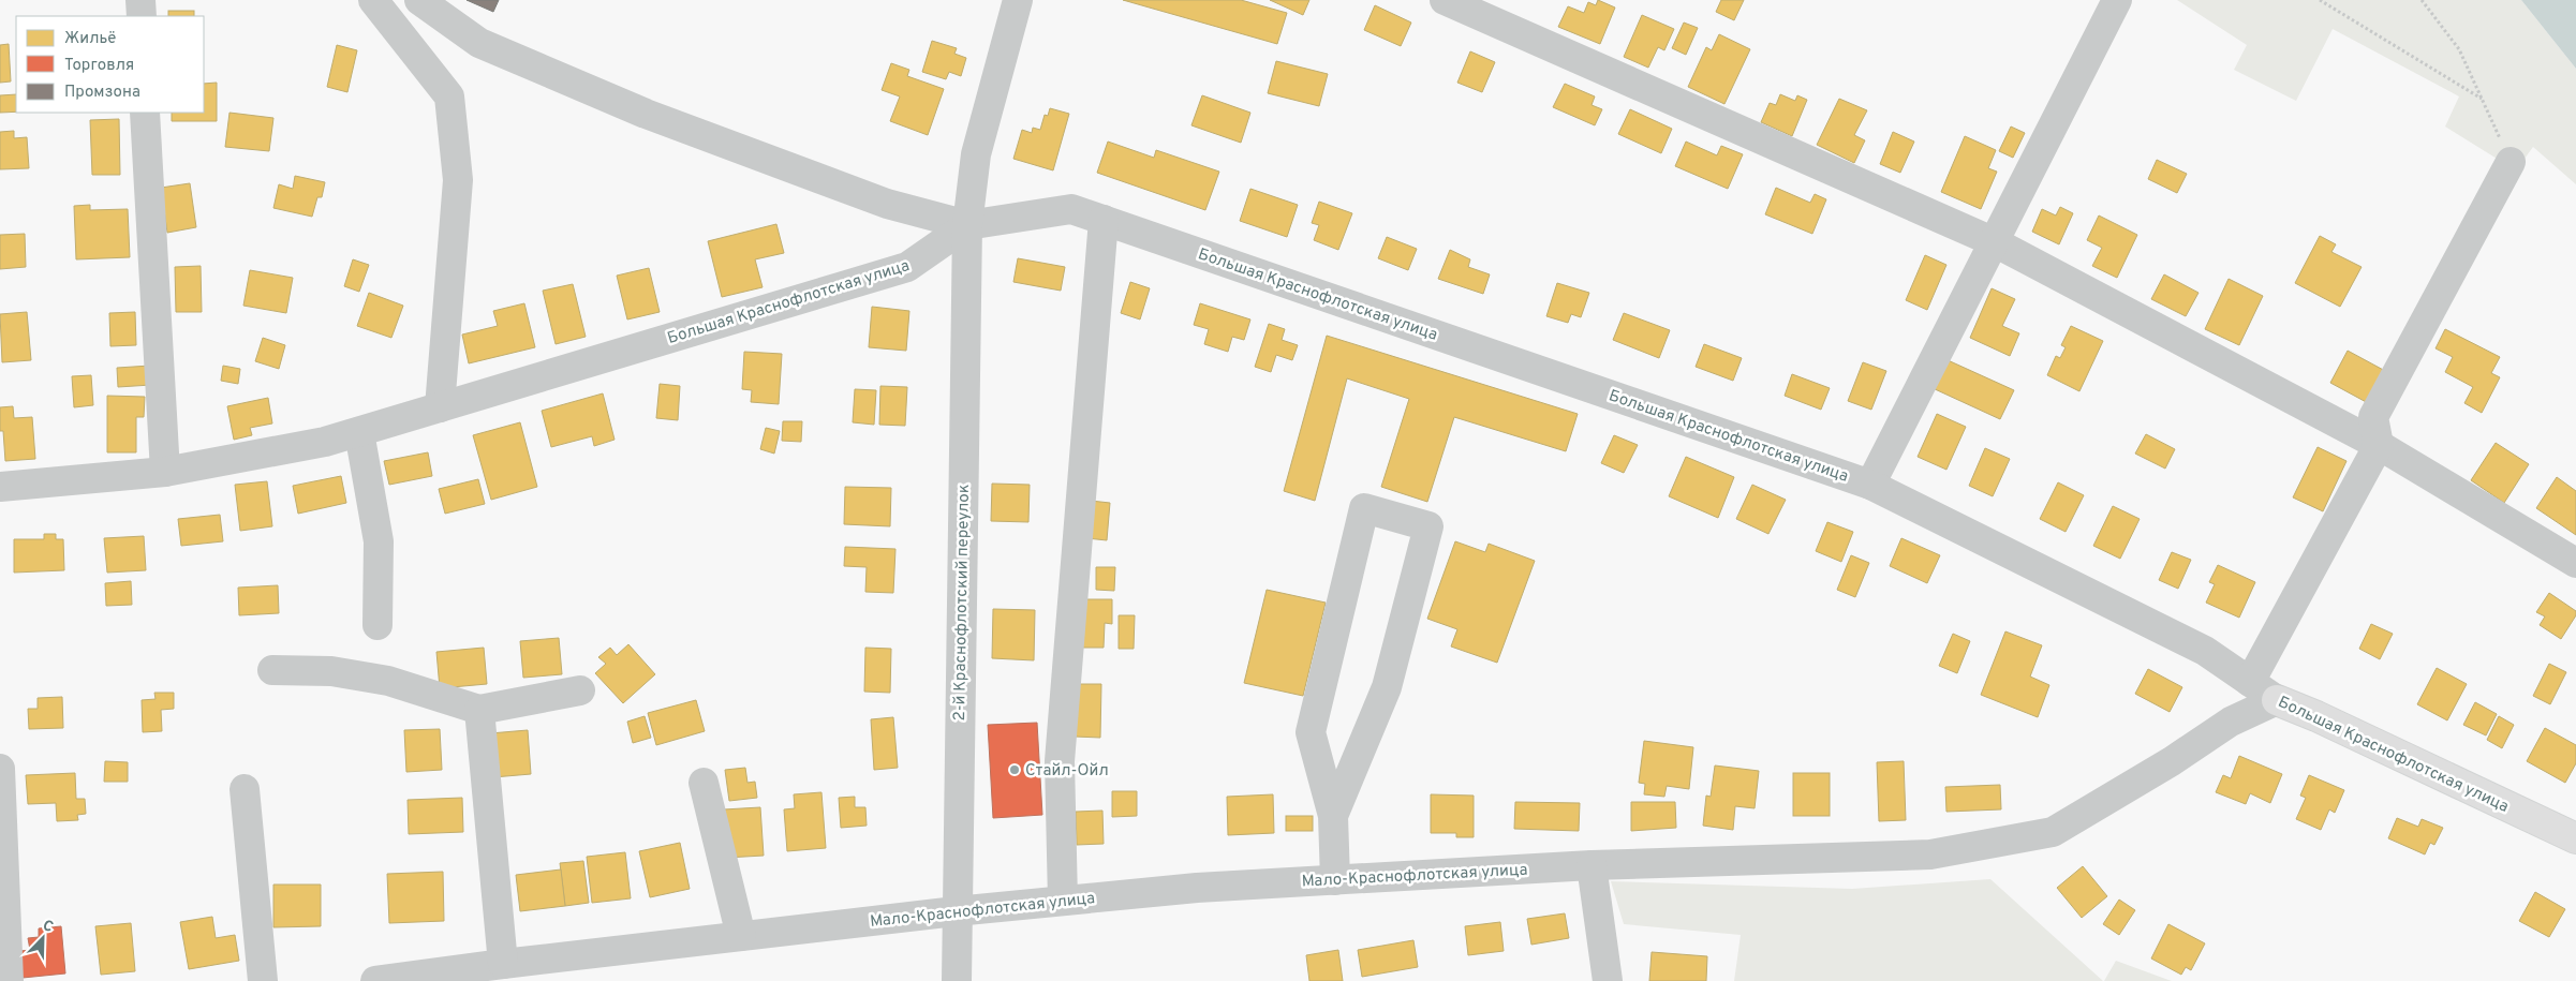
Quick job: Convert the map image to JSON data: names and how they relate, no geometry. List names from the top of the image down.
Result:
{
  "streets": {
    "main road": ["Большая Краснофлотская улица"],
    "street": ["2-й Краснофлотский переулок", "Мало-Краснофлотская улица"]
  },
  "crossings": [
    ["Большая Краснофлотская улица", "2-й Краснофлотский переулок"],
    ["Большая Краснофлотская улица", "Мало-Краснофлотская улица"],
    ["2-й Краснофлотский переулок", "Мало-Краснофлотская улица"]
  ],
  "places": ["Стайл-Ойл"],
  "legend": ["Жильё", "Торговля", "Промзона"],
  "north": "top right"
}
